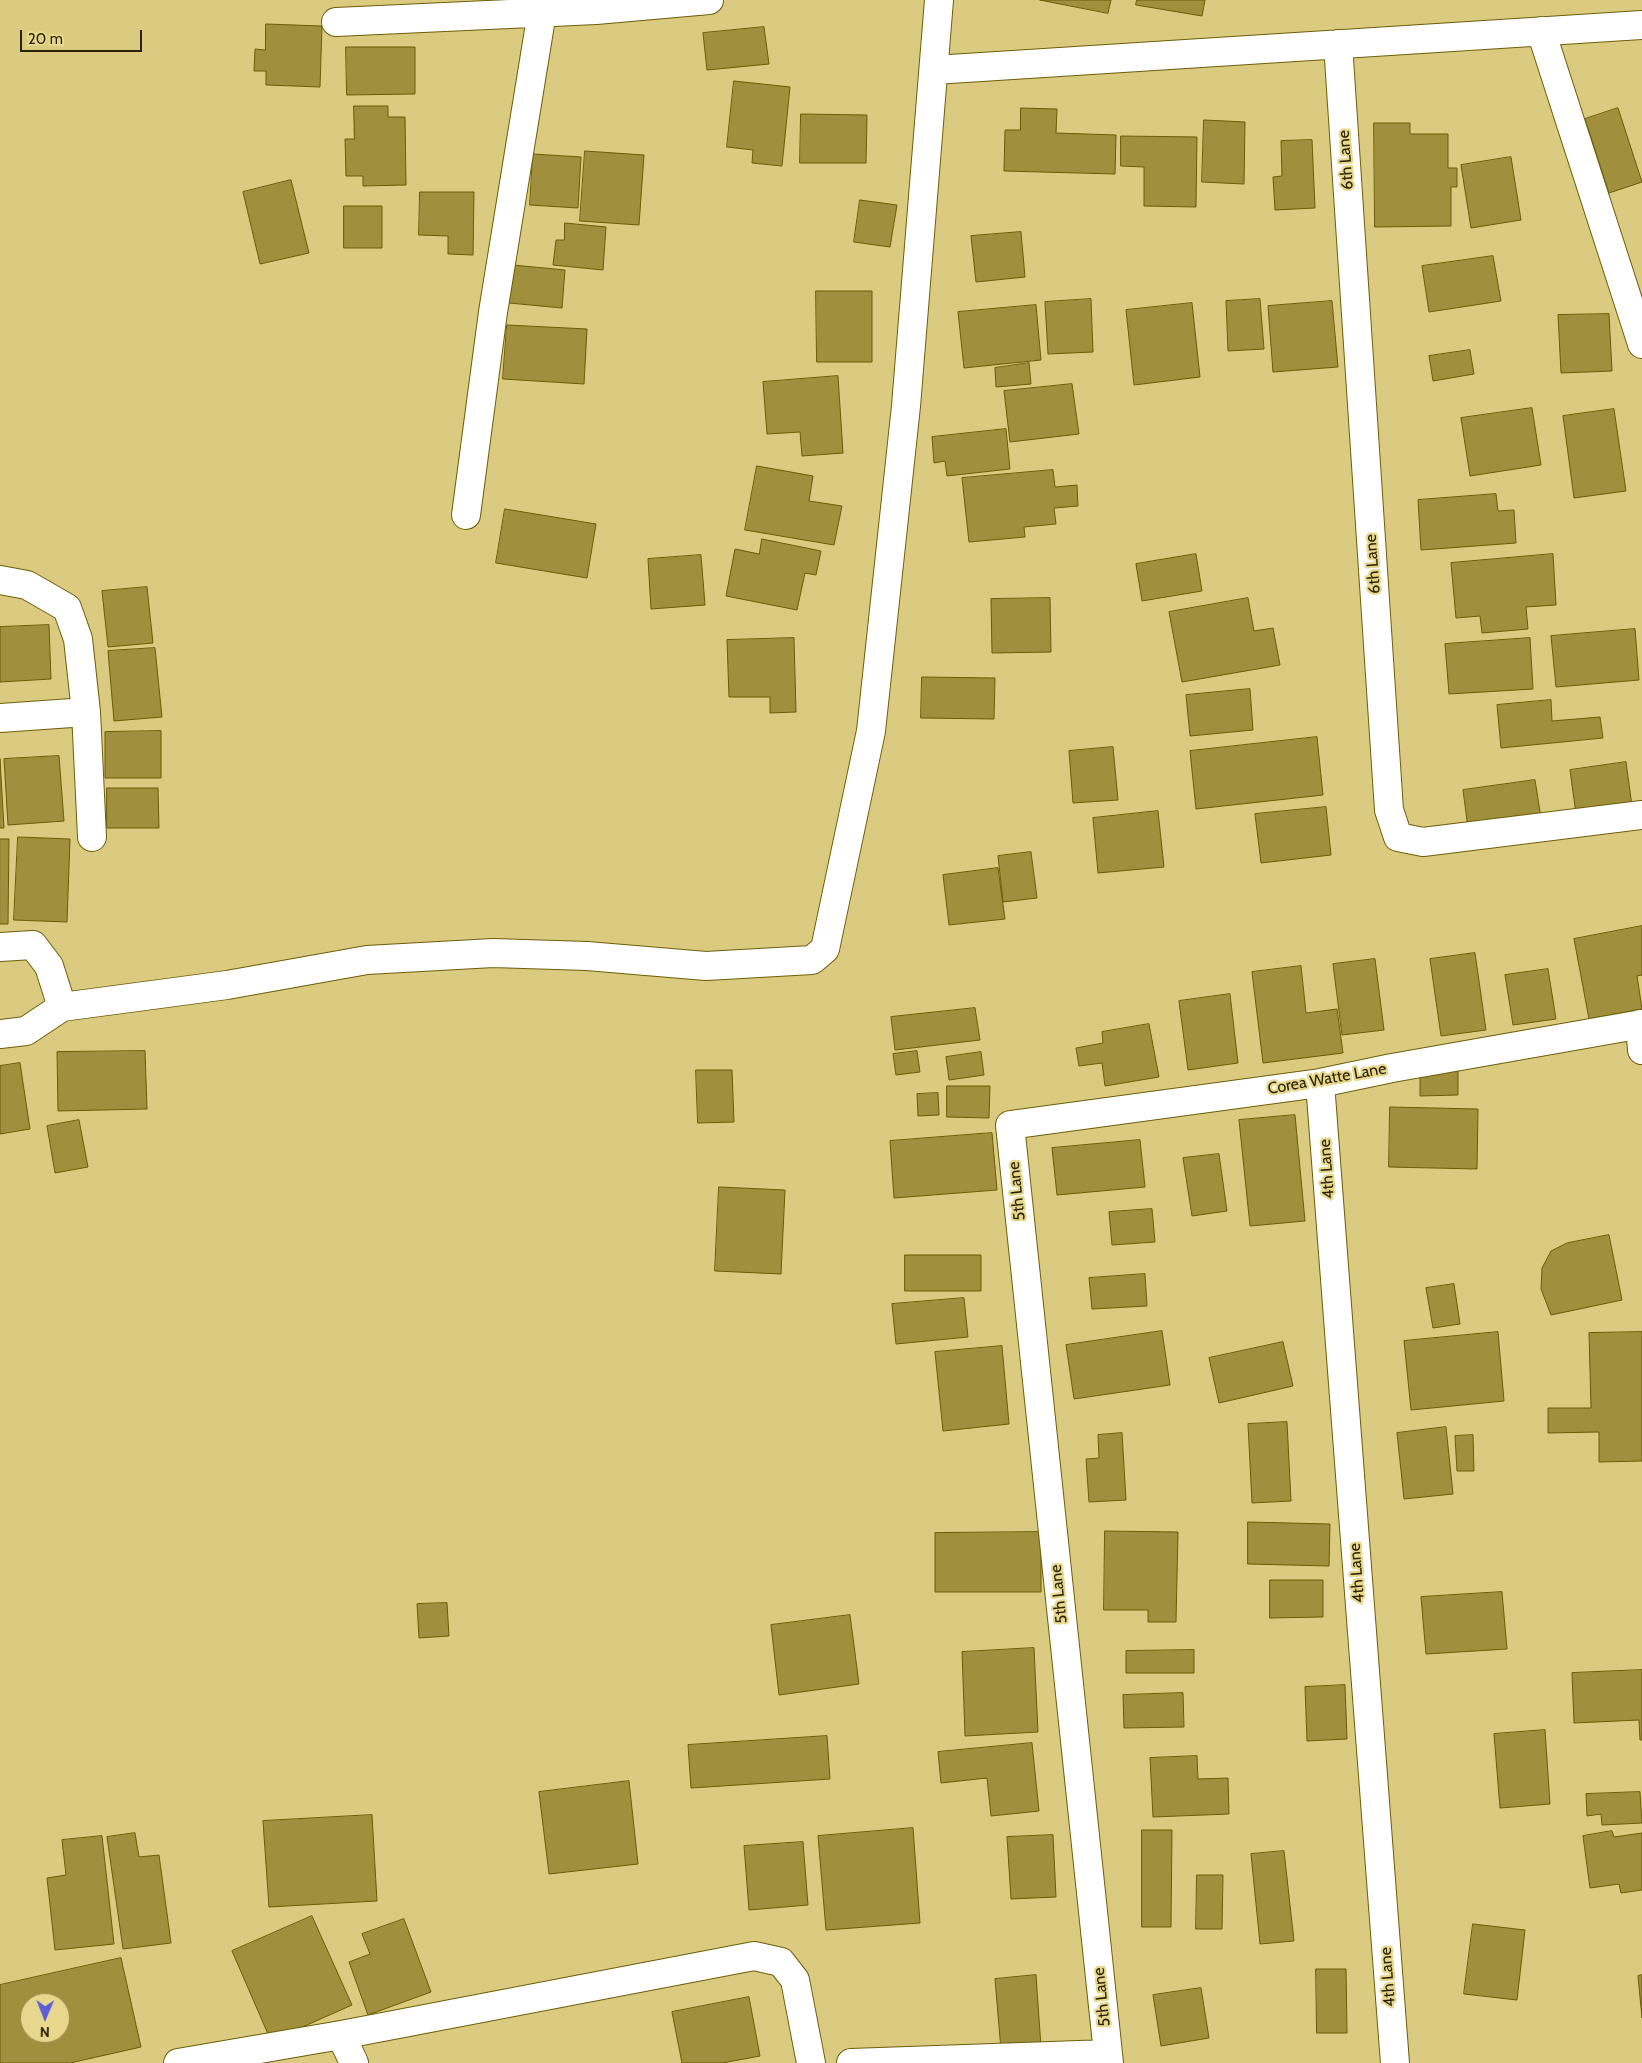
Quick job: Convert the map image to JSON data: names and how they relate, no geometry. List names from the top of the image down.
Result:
{
  "streets": {
    "street": [
      "6th Lane",
      "Corea Watte Lane",
      "4th Lane",
      "5th Lane"
    ]
  },
  "crossings": [
    ["Corea Watte Lane", "4th Lane"],
    ["Corea Watte Lane", "5th Lane"]
  ],
  "scale_bar": "20 m",
  "north": "bottom"
}
